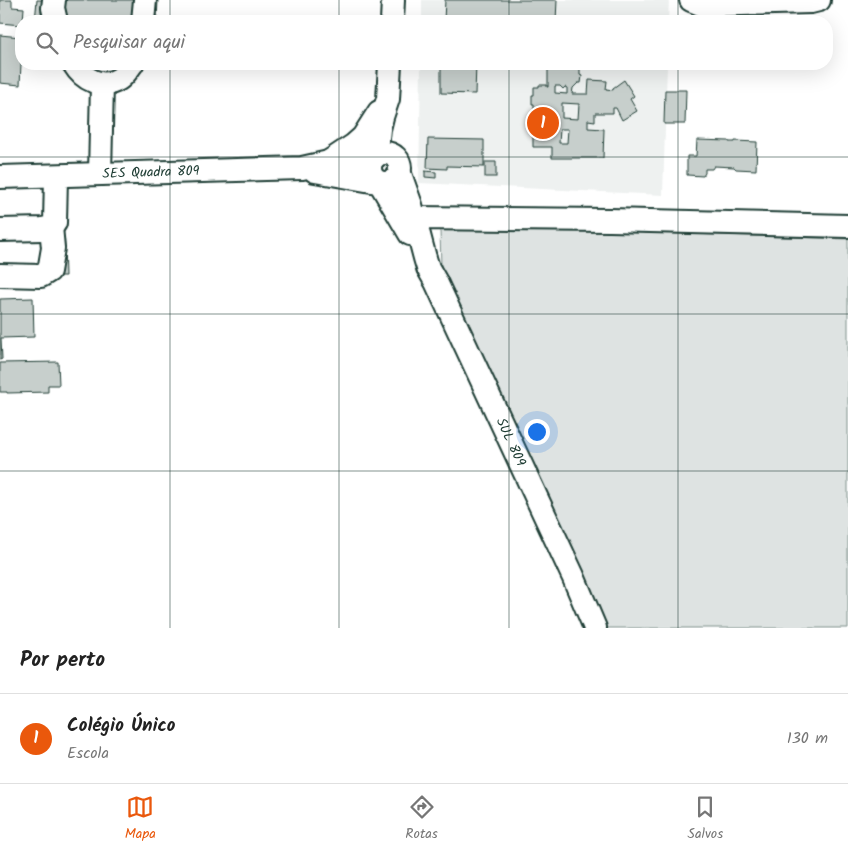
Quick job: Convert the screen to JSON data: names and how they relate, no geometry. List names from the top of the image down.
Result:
{
  "streets": {
    "street": ["SES Quadra 809", "SUL 809"]
  },
  "crossings": [
    ["SES Quadra 809", "SUL 809"]
  ],
  "page": {
    "search": "Pesquisar aqui",
    "pins": "1",
    "heading": "Por perto",
    "list": [
      {
        "mark": "1",
        "name": "Colégio Único",
        "note": "Escola",
        "value": "130 m"
      }
    ],
    "nav": ["Mapa", "Rotas", "Salvos"]
  }
}
